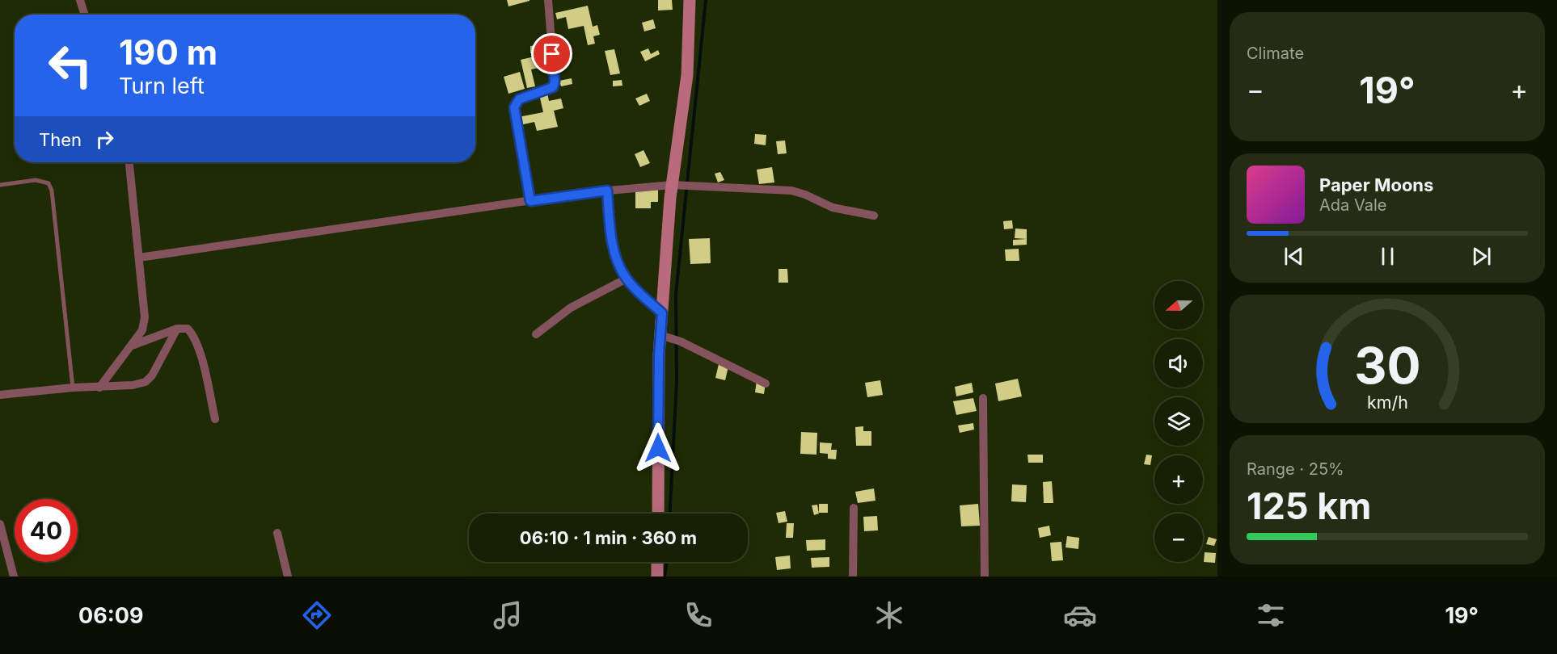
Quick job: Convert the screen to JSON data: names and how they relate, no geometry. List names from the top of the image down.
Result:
{
  "north": "left",
  "page": {
    "tile": [
      "Climate",
      ["Range · 25%", "125 km"]
    ],
    "turn": ["190 m", "Turn left"],
    "heat": ["−", "19°", "+"],
    "then": "Then",
    "song": ["Paper Moons", "Ada Vale"],
    "map_buttons": ["+", "−"],
    "limit": "40",
    "trip": "06:10 · 1 min · 360 m",
    "tabs": ["06:09", "19°"],
    "gauge": ["30", "km/h"]
  }
}
